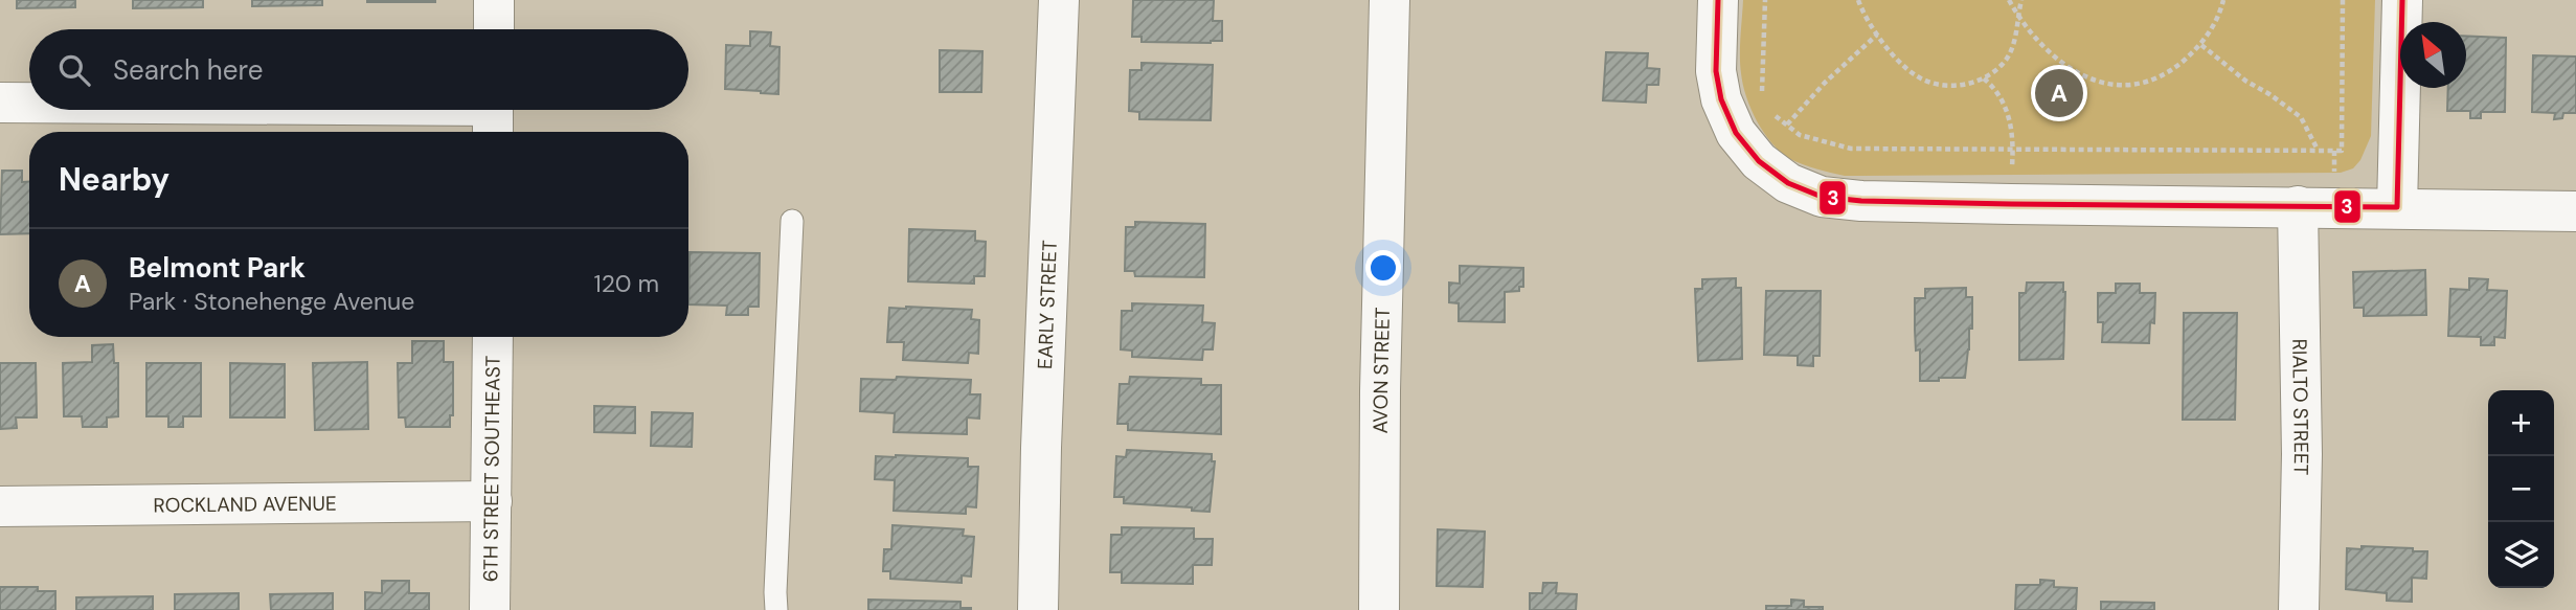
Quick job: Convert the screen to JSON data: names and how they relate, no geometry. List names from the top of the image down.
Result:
{
  "streets": {
    "street": [
      "EARLY STREET",
      "AVON STREET",
      "RIALTO STREET",
      "6TH STREET SOUTHEAST",
      "ROCKLAND AVENUE"
    ]
  },
  "crossings": [
    ["6TH STREET SOUTHEAST", "ROCKLAND AVENUE"]
  ],
  "lines": ["transit line 3"],
  "north": "top left",
  "page": {
    "search": "Search here",
    "pins": "A",
    "heading": "Nearby",
    "list": [
      {
        "mark": "A",
        "name": "Belmont Park",
        "note": "Park · Stonehenge Avenue",
        "value": "120 m"
      }
    ],
    "map_buttons": ["+", "−"]
  }
}
